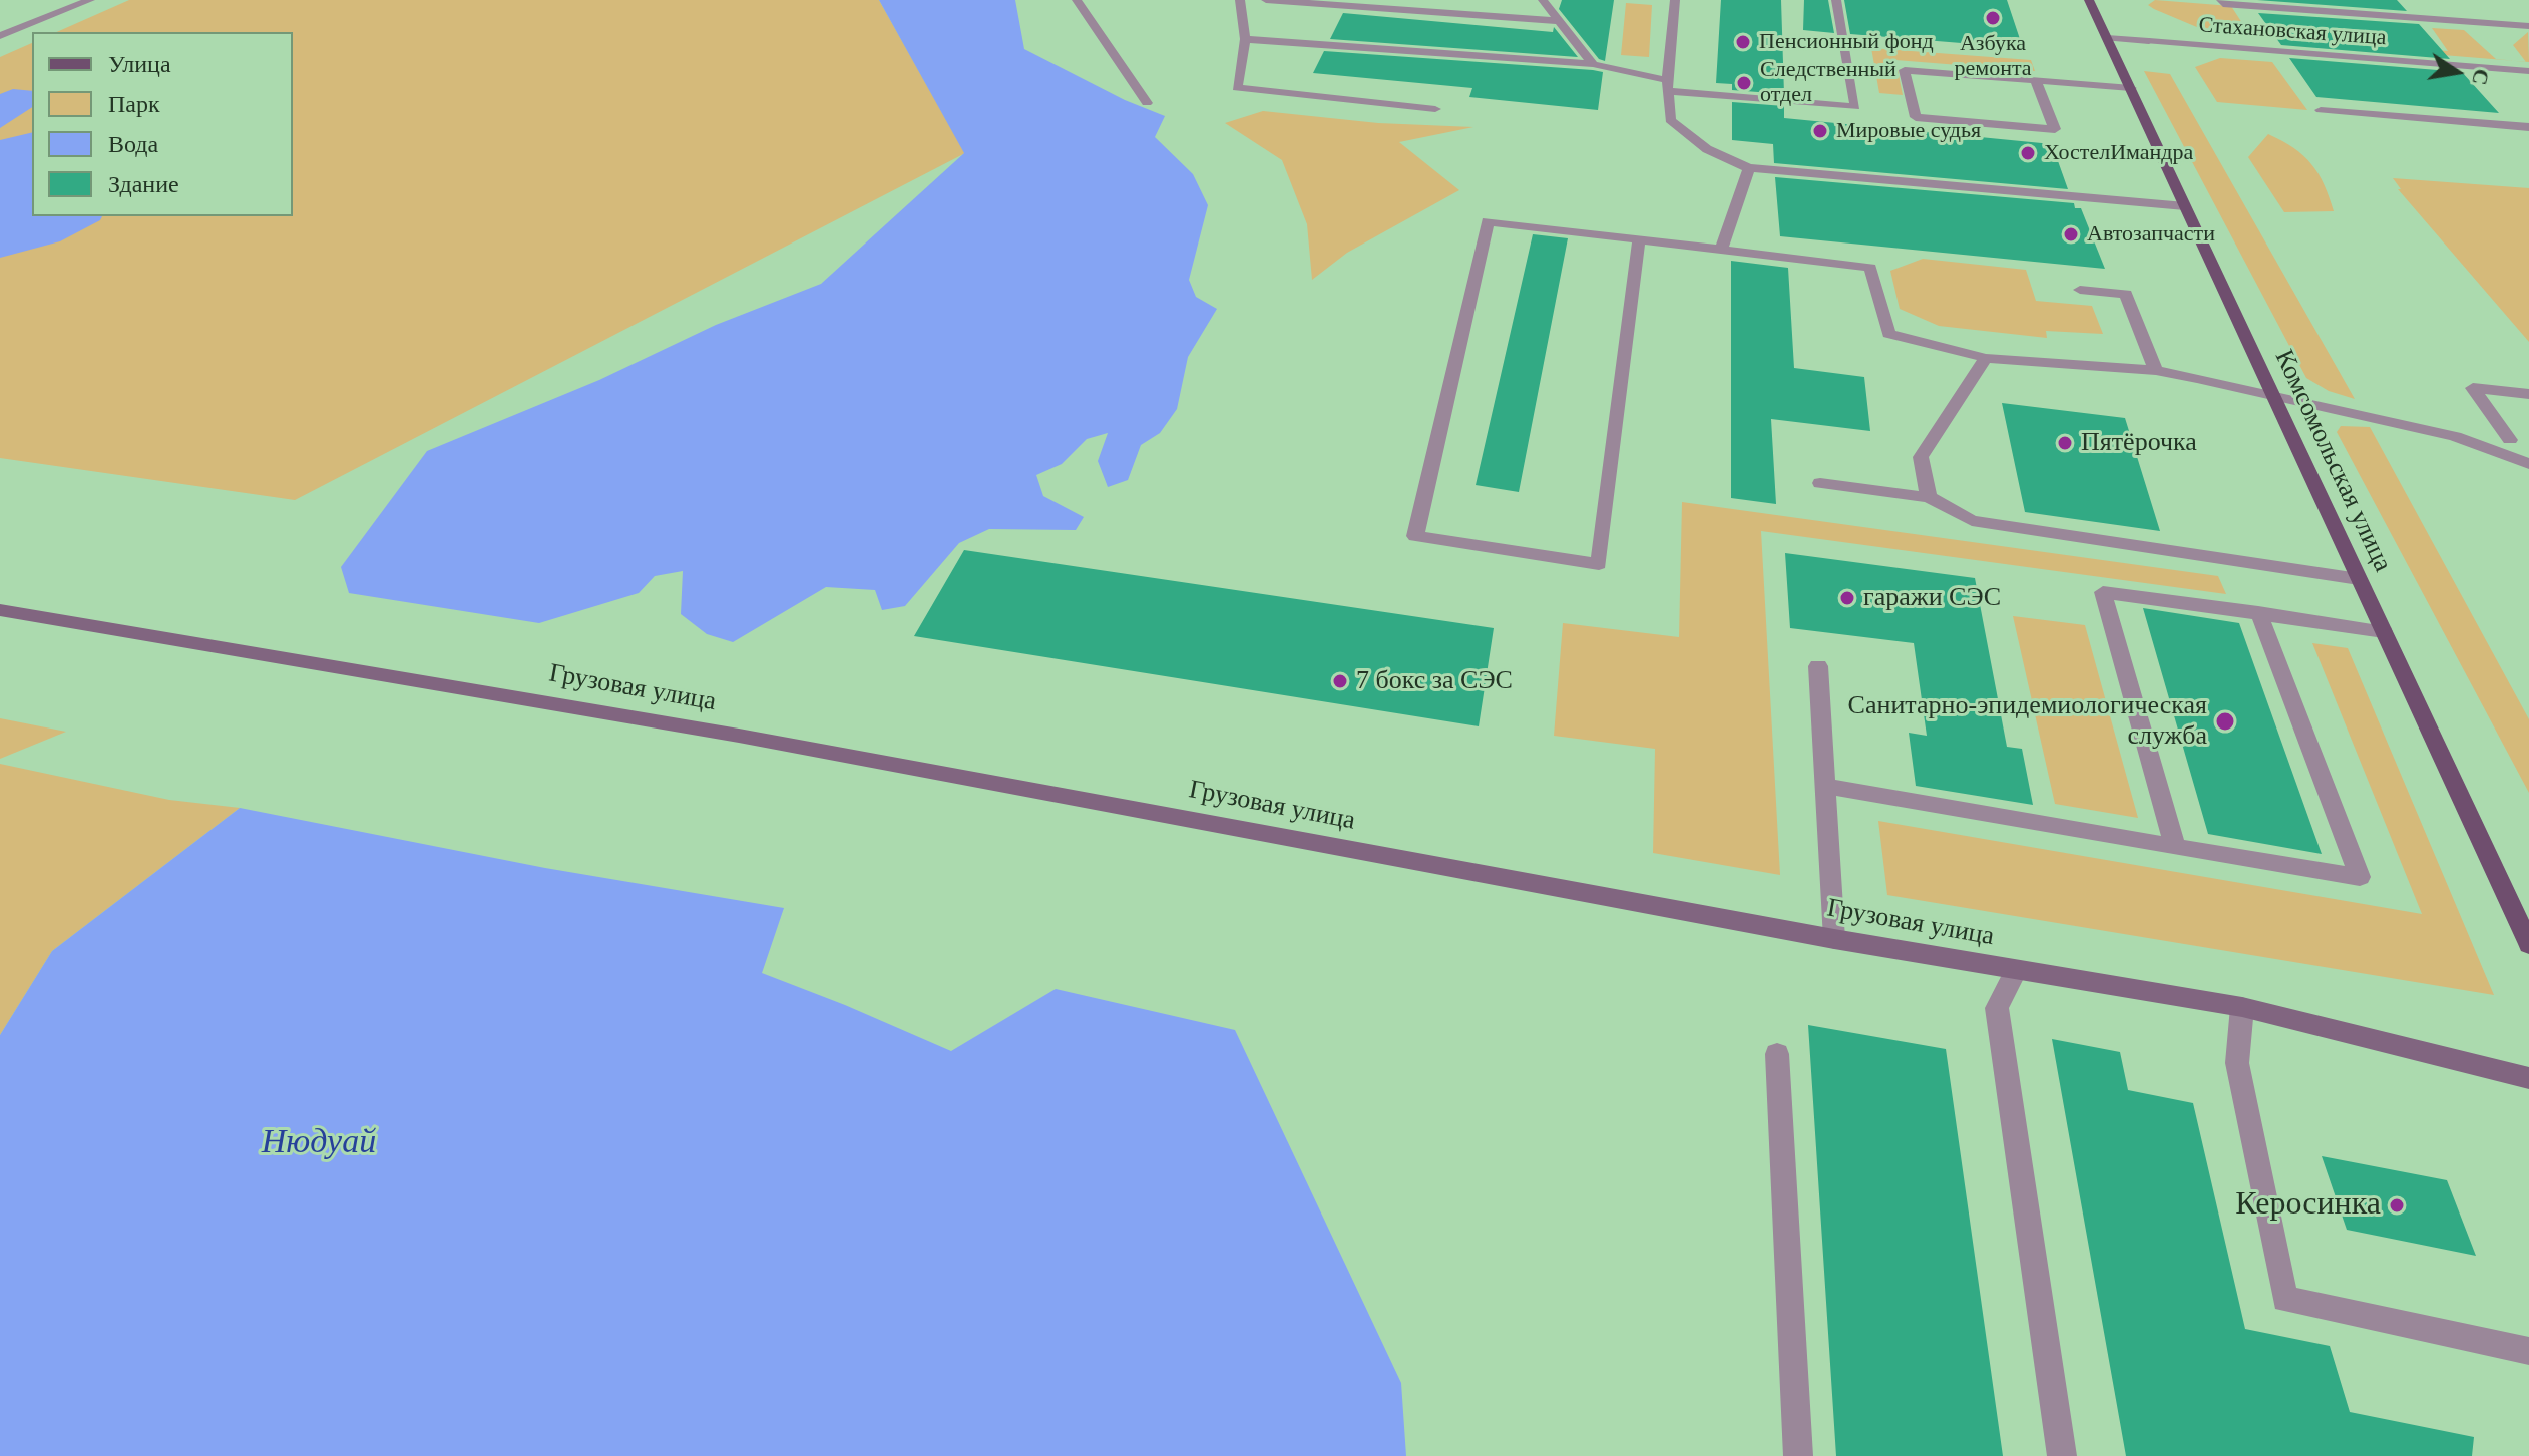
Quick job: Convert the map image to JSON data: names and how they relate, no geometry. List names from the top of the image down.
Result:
{
  "streets": {
    "main road": ["Комсомольская улица", "Грузовая улица"],
    "street": ["Стахановская улица"]
  },
  "crossings": [
    ["Стахановская улица", "Комсомольская улица"]
  ],
  "water": ["Нюдуай"],
  "places": [
    "Азбука ремонта",
    "Пенсионный фонд",
    "Следственный отдел",
    "Мировые судья",
    "ХостелИмандра",
    "Автозапчасти",
    "Пятёрочка",
    "гаражи СЭС",
    "7 бокс за СЭС",
    "Санитарно-эпидемиологическая служба",
    "Керосинка"
  ],
  "legend": [
    "Улица",
    "Парк",
    "Вода",
    "Здание"
  ],
  "north": "right"
}
